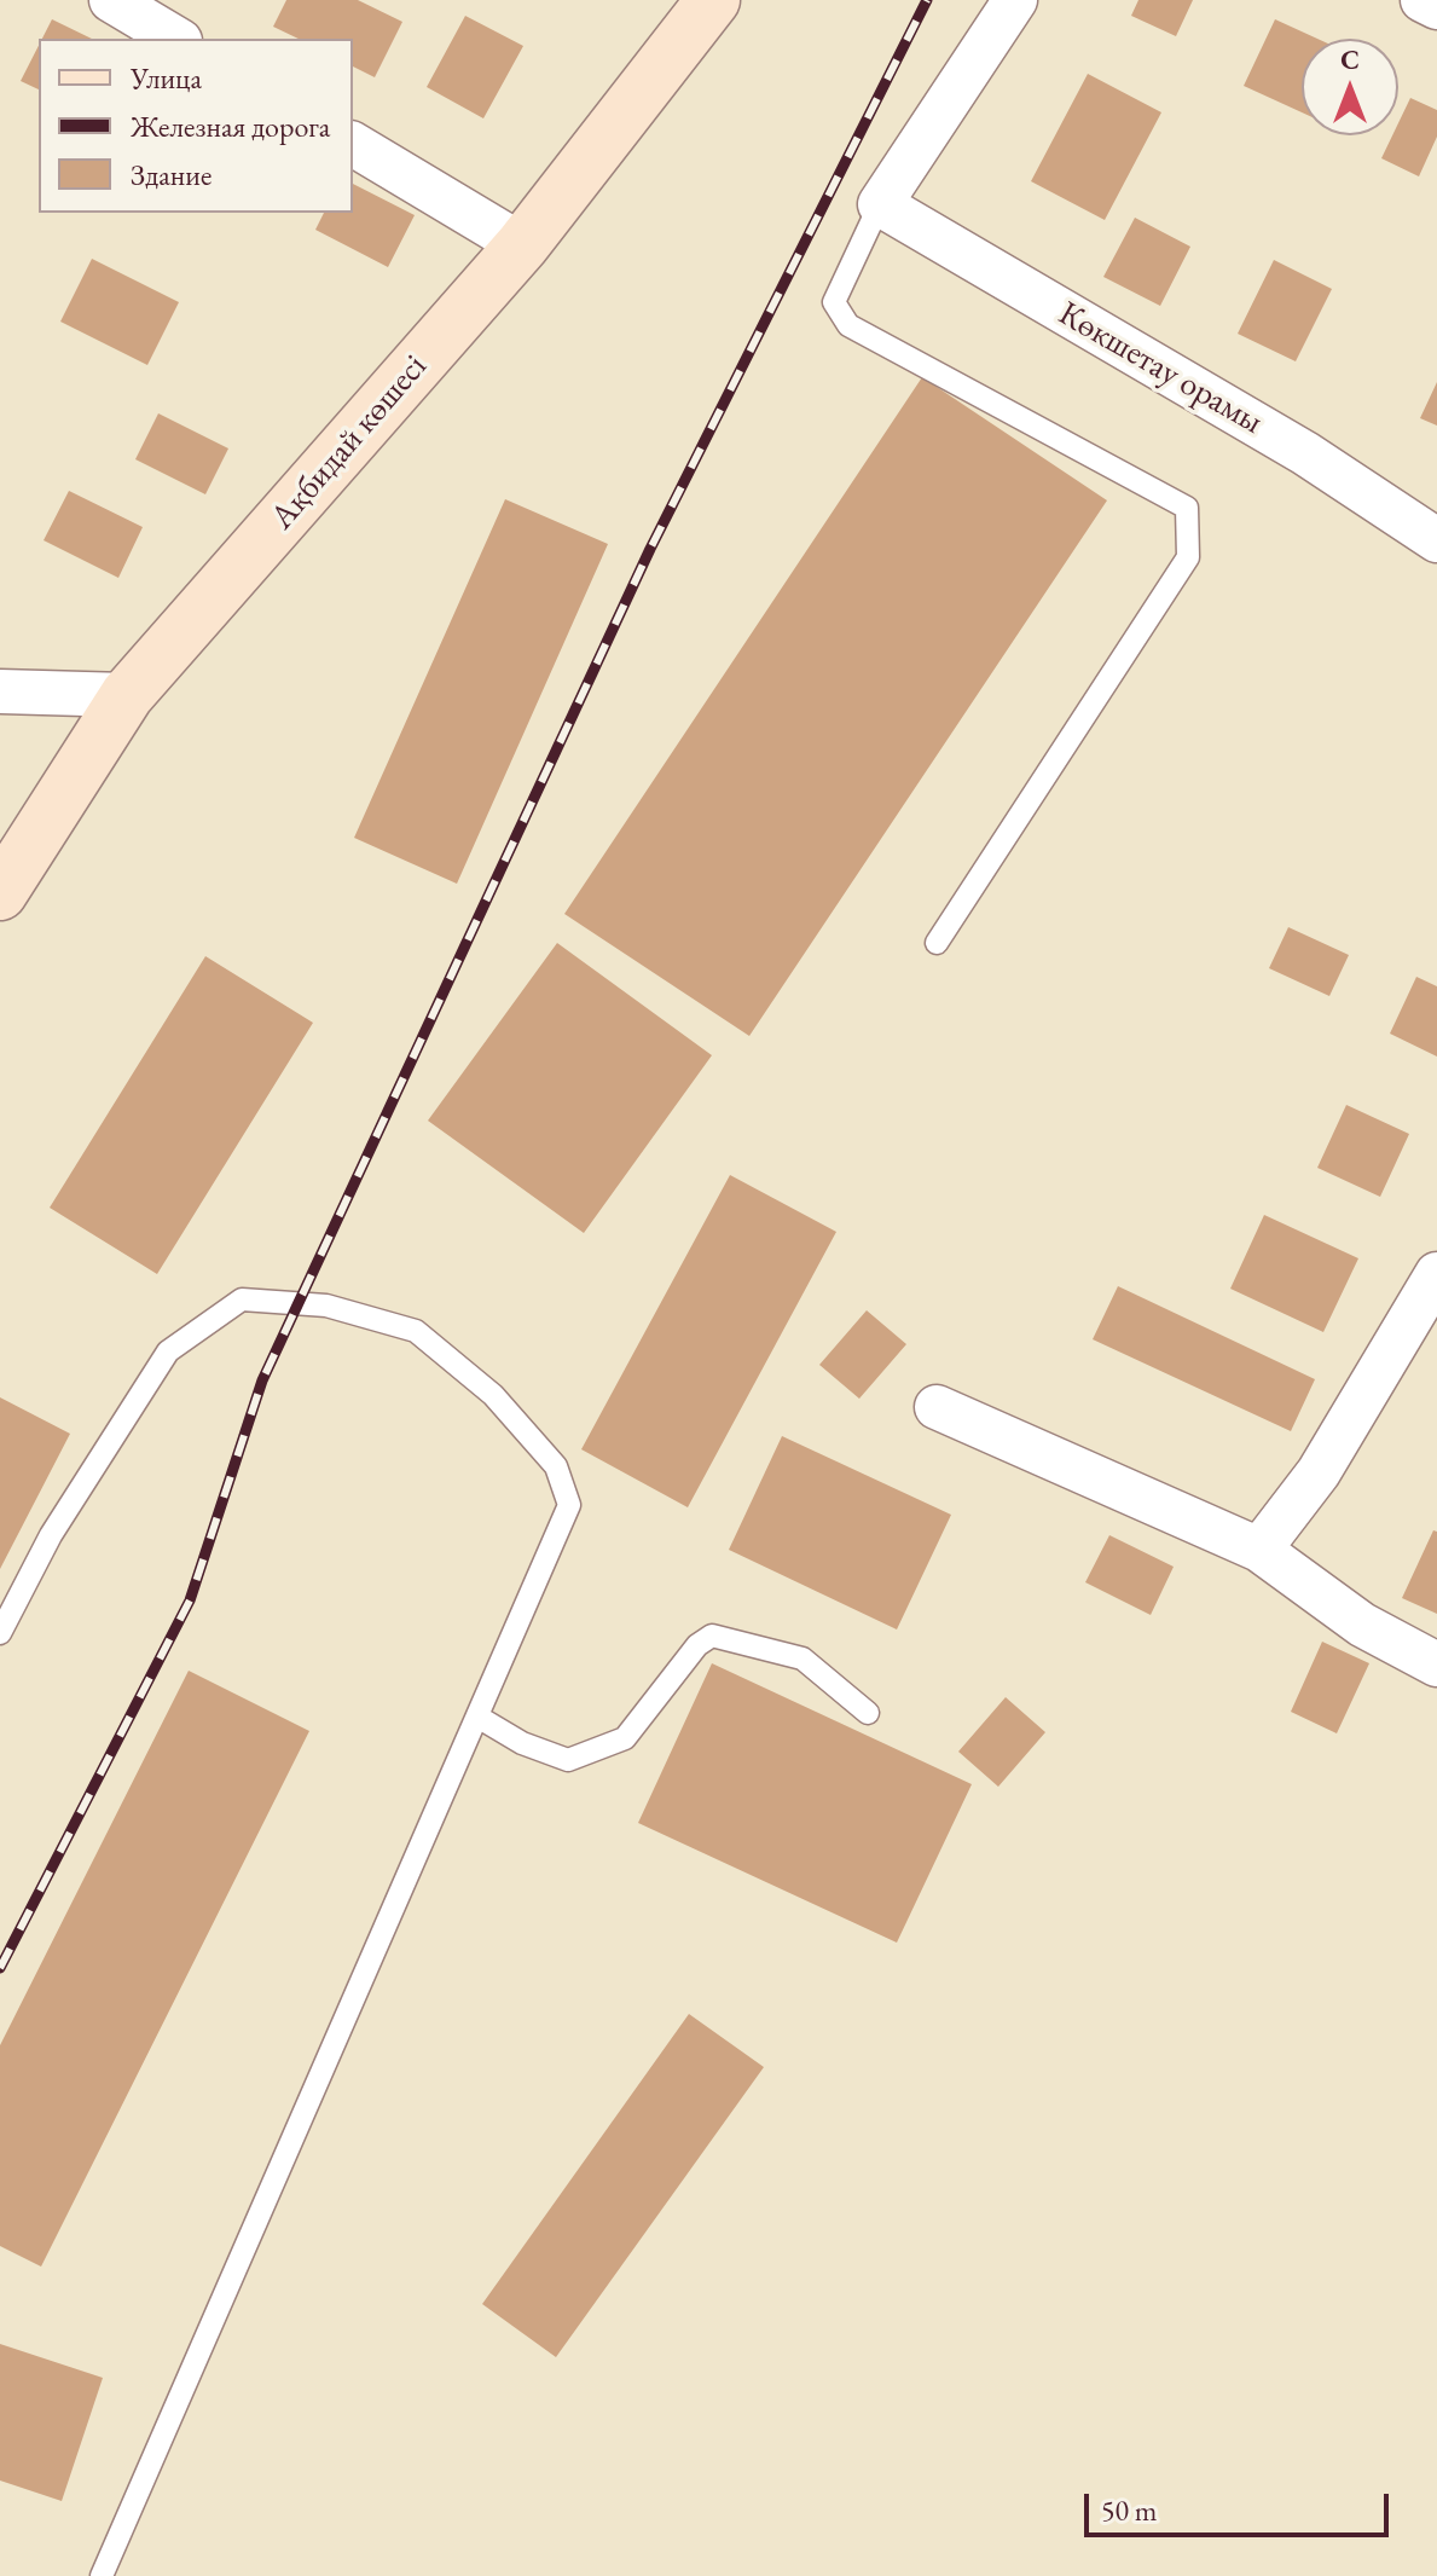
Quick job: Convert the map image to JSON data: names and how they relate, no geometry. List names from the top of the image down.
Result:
{
  "streets": {
    "street": ["Көкшетау орамы", "Ақбидай көшесі"]
  },
  "legend": ["Улица", "Железная дорога", "Здание"],
  "scale_bar": "50 m",
  "north": "top"
}
